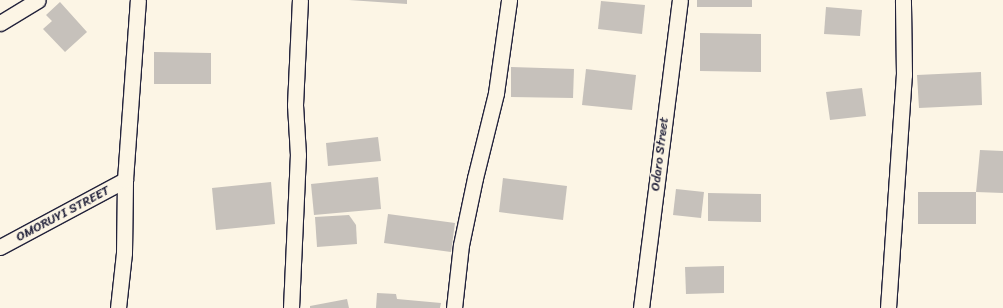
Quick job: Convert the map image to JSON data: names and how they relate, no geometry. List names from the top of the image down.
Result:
{
  "streets": {
    "street": ["Odaro Street", "OMORUYI STREET"]
  }
}
